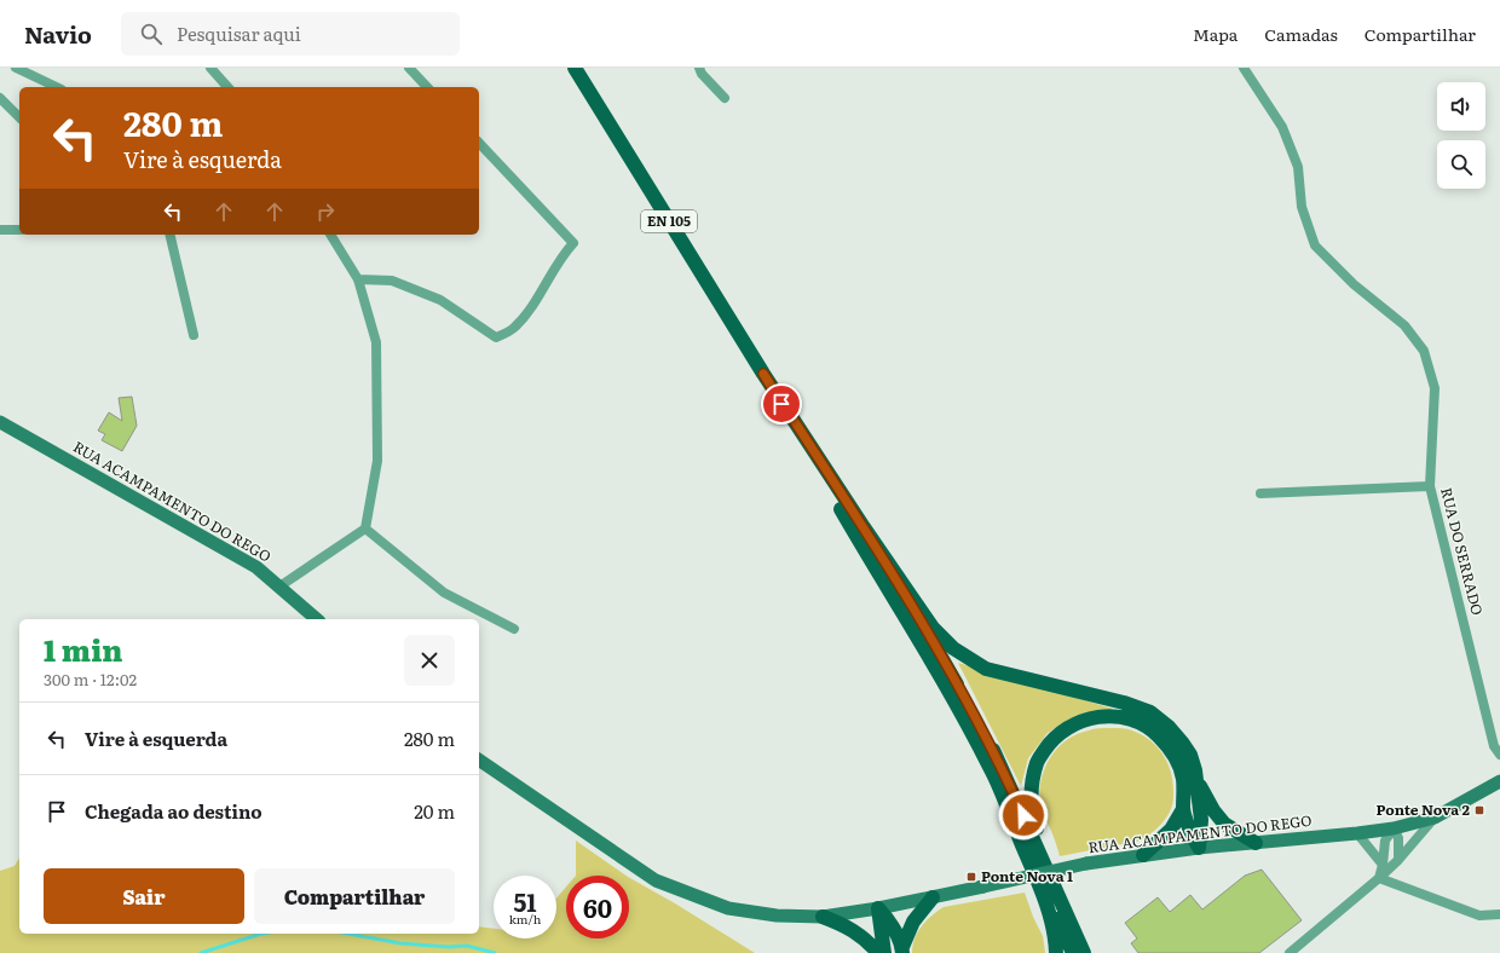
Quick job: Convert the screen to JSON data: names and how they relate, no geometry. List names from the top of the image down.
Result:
{
  "streets": {
    "main road": ["EN 105", "RUA ACAMPAMENTO DO REGO"],
    "street": ["RUA DO SERRADO"]
  },
  "places": {
    "transit": ["Ponte Nova 2", "Ponte Nova 1"]
  },
  "page": {
    "header": "Navio",
    "search": "Pesquisar aqui",
    "nav": ["Mapa", "Camadas", "Compartilhar"],
    "turn": ["280 m", "Vire à esquerda"],
    "heading": ["1 min", "300 m · 12:02"],
    "list": [
      {
        "name": "Vire à esquerda",
        "value": "280 m"
      },
      {
        "name": "Chegada ao destino",
        "value": "20 m"
      }
    ],
    "buttons": ["Sair", "Compartilhar"],
    "speed": "51 km/h",
    "limit": "60"
  }
}
